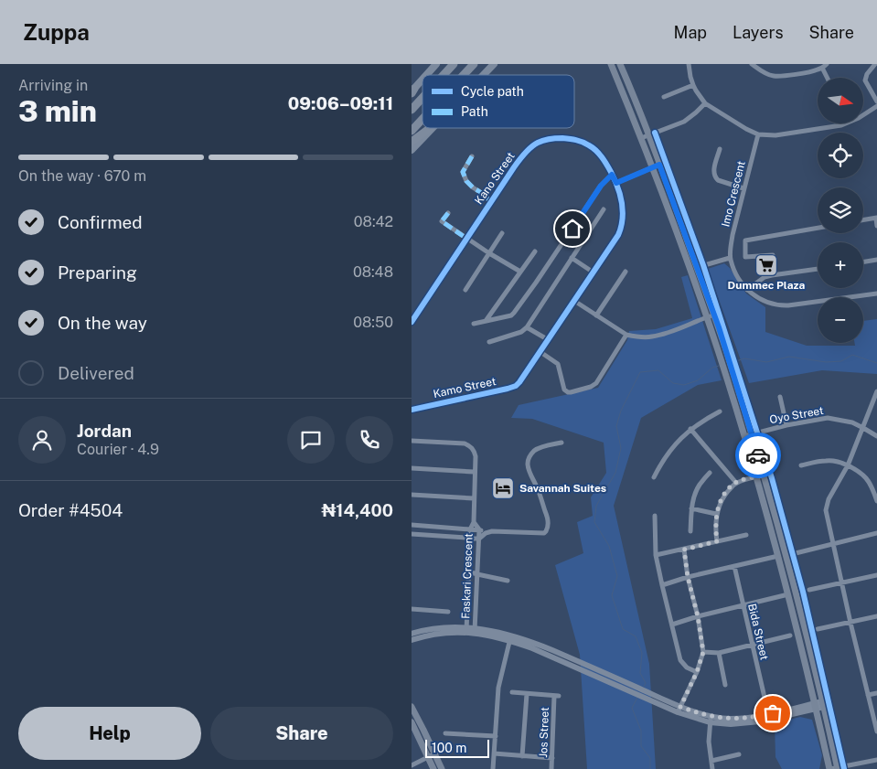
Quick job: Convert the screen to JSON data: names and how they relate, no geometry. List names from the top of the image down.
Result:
{
  "streets": {
    "street": [
      "Kano Street",
      "Imo Crescent",
      "Kamo Street",
      "Oyo Street",
      "Faskari Crescent",
      "Bida Street",
      "Jos Street"
    ]
  },
  "crossings": [
    ["Kano Street", "Kamo Street"]
  ],
  "places": {
    "supermarket": ["Dummec Plaza"],
    "hotel": ["Savannah Suites"]
  },
  "legend": ["Cycle path", "Path"],
  "scale_bar": "100 m",
  "north": "right",
  "page": {
    "header": "Zuppa",
    "nav": ["Map", "Layers", "Share"],
    "heading": ["3 min", "Arriving in", "09:06–09:11"],
    "panel": [
      "Jordan",
      "Courier · 4.9",
      "Order #4504",
      "₦14,400"
    ],
    "map_buttons": ["+", "−"],
    "bar": "On the way · 670 m",
    "list": [
      ["Confirmed", "08:42"],
      ["Preparing", "08:48"],
      ["On the way", "08:50"],
      "Delivered"
    ],
    "buttons": ["Help", "Share"],
    "scale": "100 m"
  }
}
